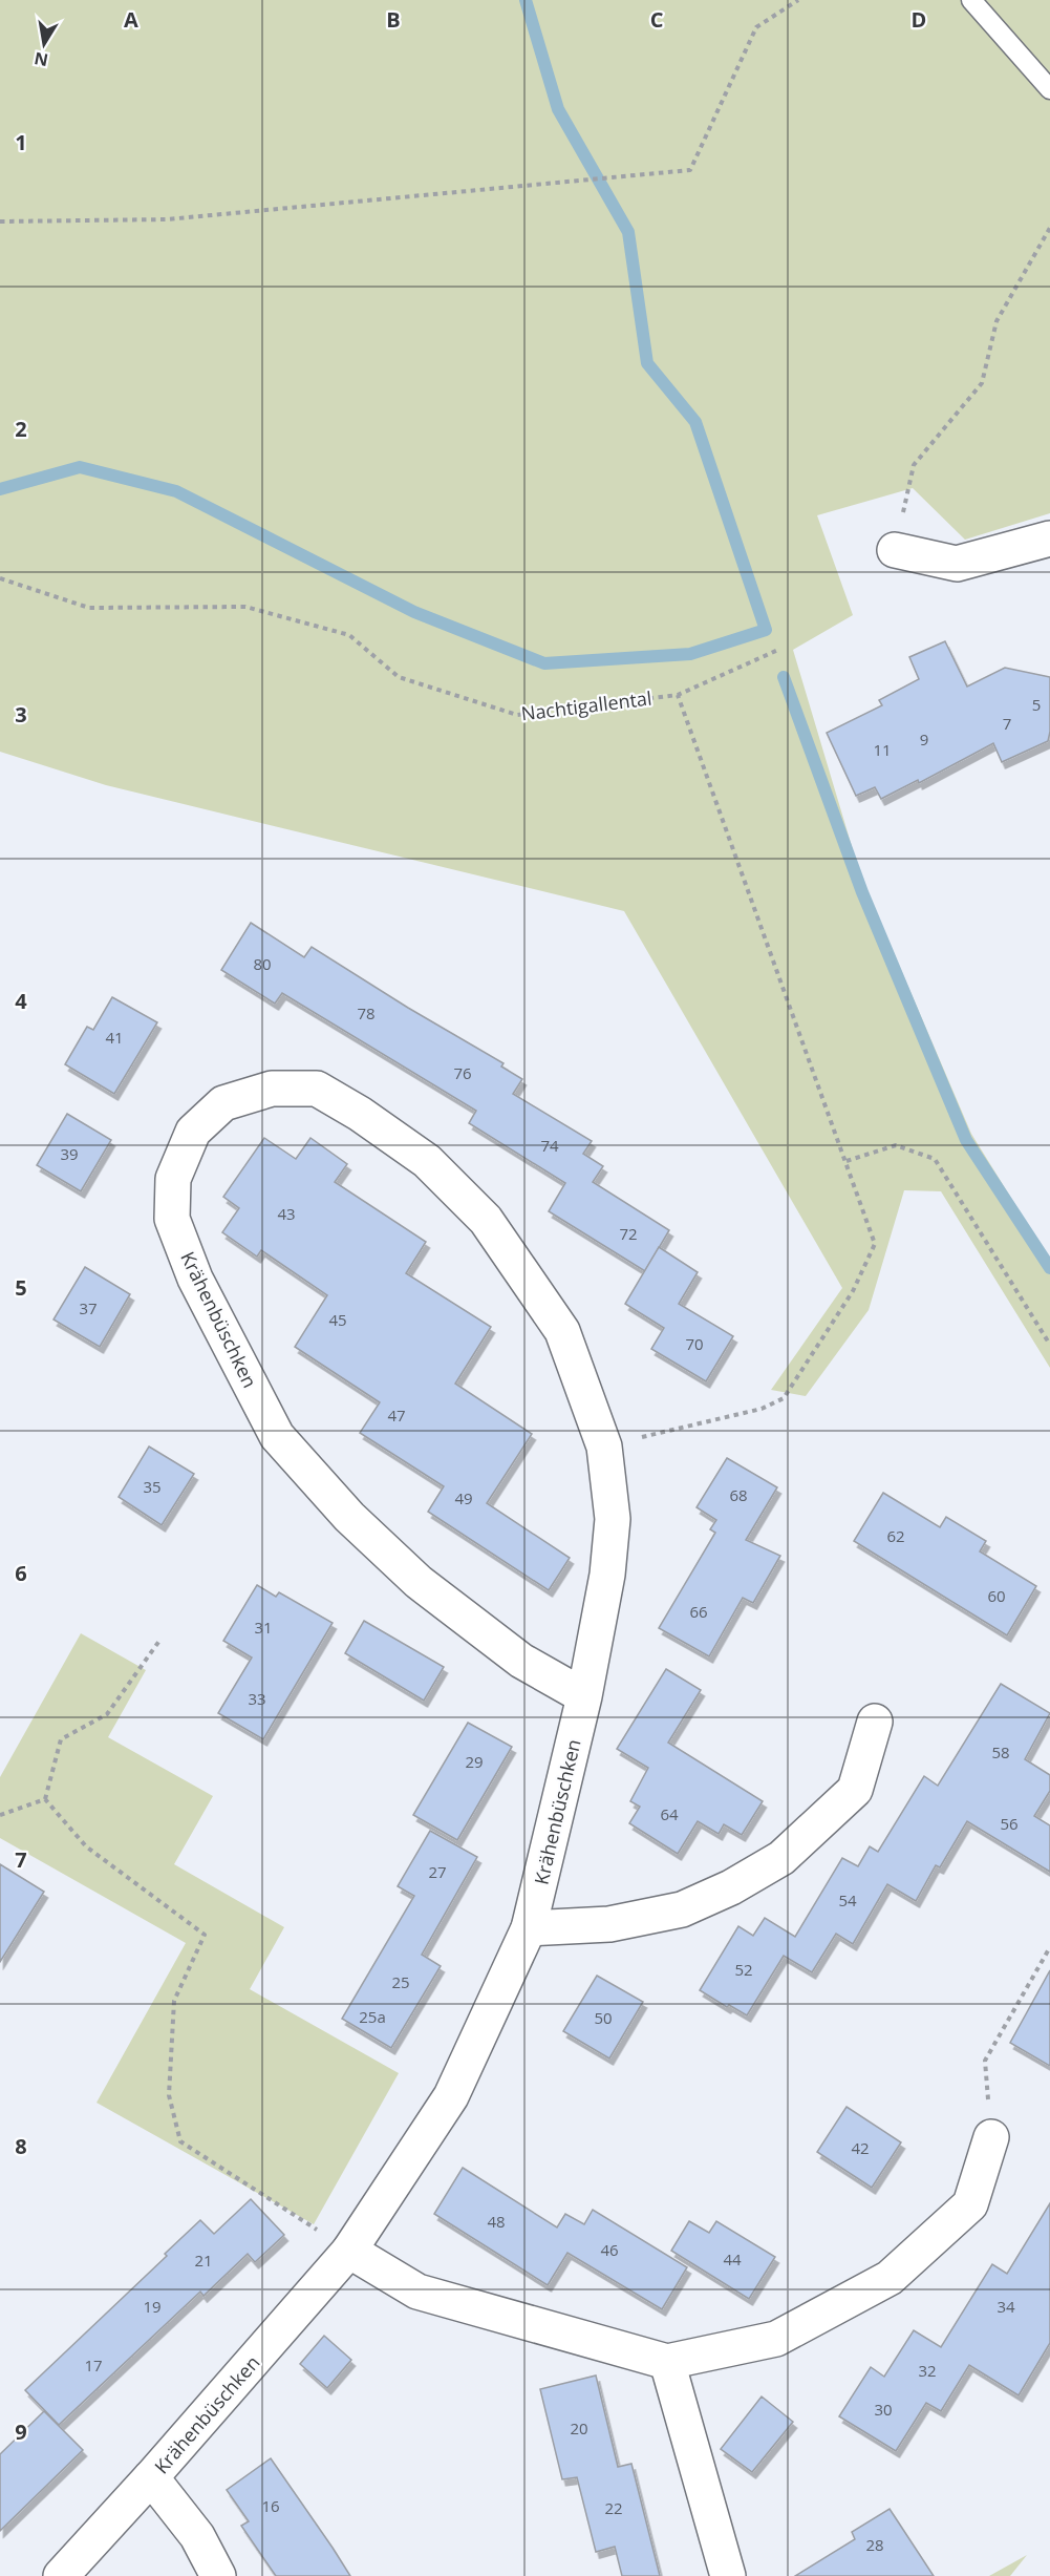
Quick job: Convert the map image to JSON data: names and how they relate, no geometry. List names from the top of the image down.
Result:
{
  "streets": {
    "street": ["Krähenbüschken"],
    "path": ["Nachtigallental"]
  },
  "house_numbers": [
    "5",
    "7",
    "9",
    "11",
    "80",
    "78",
    "41",
    "76",
    "74",
    "39",
    "43",
    "72",
    "37",
    "45",
    "70",
    "47",
    "35",
    "68",
    "49",
    "62",
    "60",
    "66",
    "31",
    "33",
    "58",
    "29",
    "64",
    "56",
    "27",
    "54",
    "52",
    "25",
    "25a",
    "50",
    "42",
    "48",
    "46",
    "44",
    "21",
    "19",
    "34",
    "17",
    "32",
    "30",
    "20",
    "16",
    "22",
    "28"
  ],
  "north": "bottom",
  "grid": {
    "columns": [
      "A",
      "B",
      "C",
      "D"
    ],
    "rows": [
      "1",
      "2",
      "3",
      "4",
      "5",
      "6",
      "7",
      "8",
      "9"
    ]
  }
}
